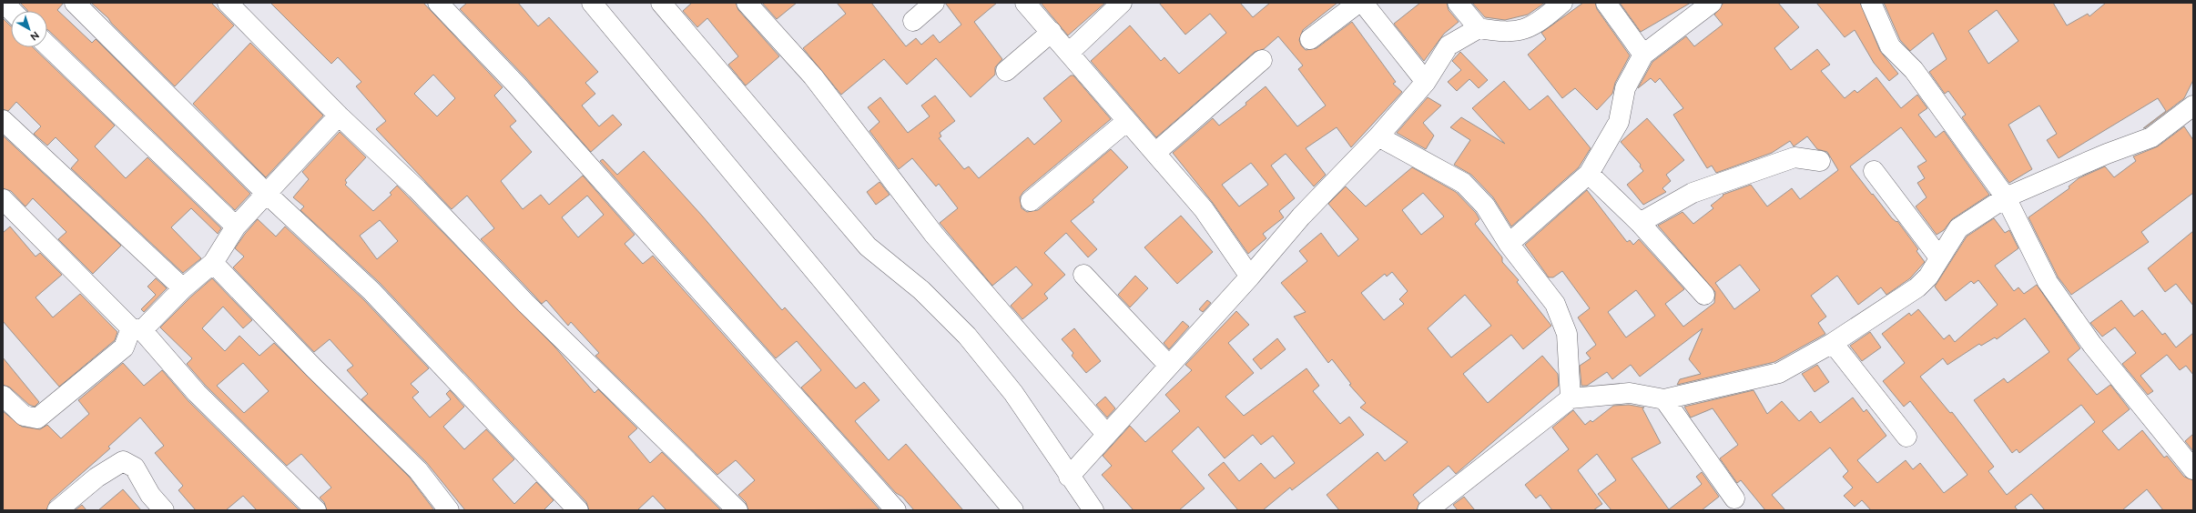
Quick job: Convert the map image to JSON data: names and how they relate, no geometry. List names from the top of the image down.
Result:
{
  "north": "bottom right"
}
